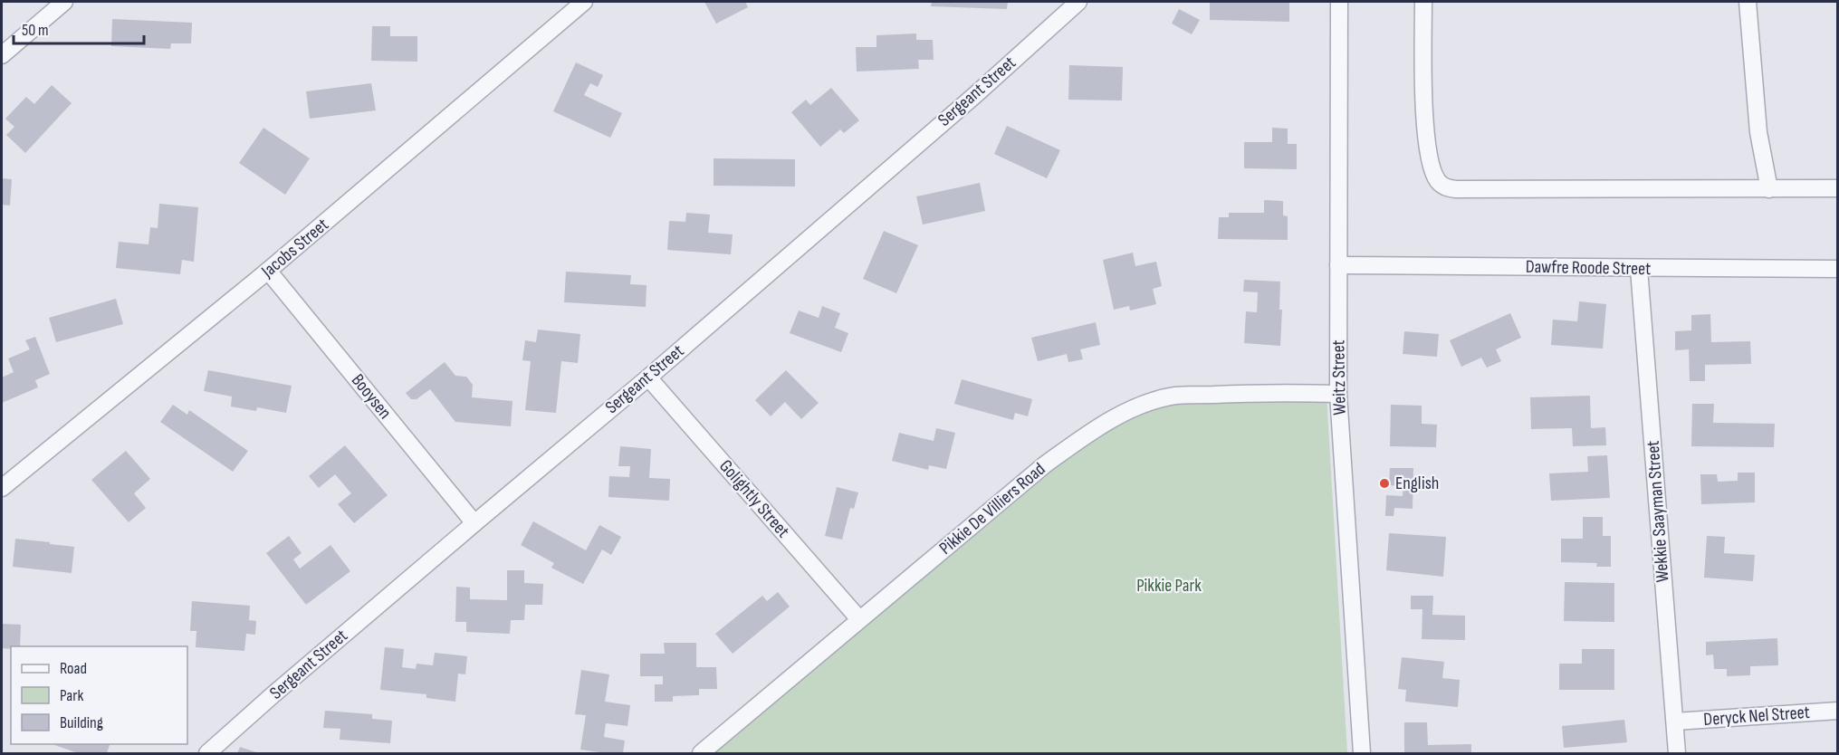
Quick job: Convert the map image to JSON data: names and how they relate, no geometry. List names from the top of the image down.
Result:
{
  "streets": {
    "street": [
      "Sergeant Street",
      "Jacobs Street",
      "Dawfre Roode Street",
      "Weitz Street",
      "Booysen",
      "Golightly Street",
      "Pikkie De Villiers Road",
      "Wekkie Saayman Street",
      "Deryck Nel Street"
    ]
  },
  "crossings": [
    ["Sergeant Street", "Booysen"],
    ["Sergeant Street", "Golightly Street"],
    ["Jacobs Street", "Booysen"],
    ["Dawfre Roode Street", "Weitz Street"],
    ["Dawfre Roode Street", "Wekkie Saayman Street"],
    ["Weitz Street", "Pikkie De Villiers Road"],
    ["Golightly Street", "Pikkie De Villiers Road"],
    ["Wekkie Saayman Street", "Deryck Nel Street"]
  ],
  "parks": ["Pikkie Park"],
  "places": ["English"],
  "legend": ["Road", "Park", "Building"],
  "scale_bar": "50 m"
}
